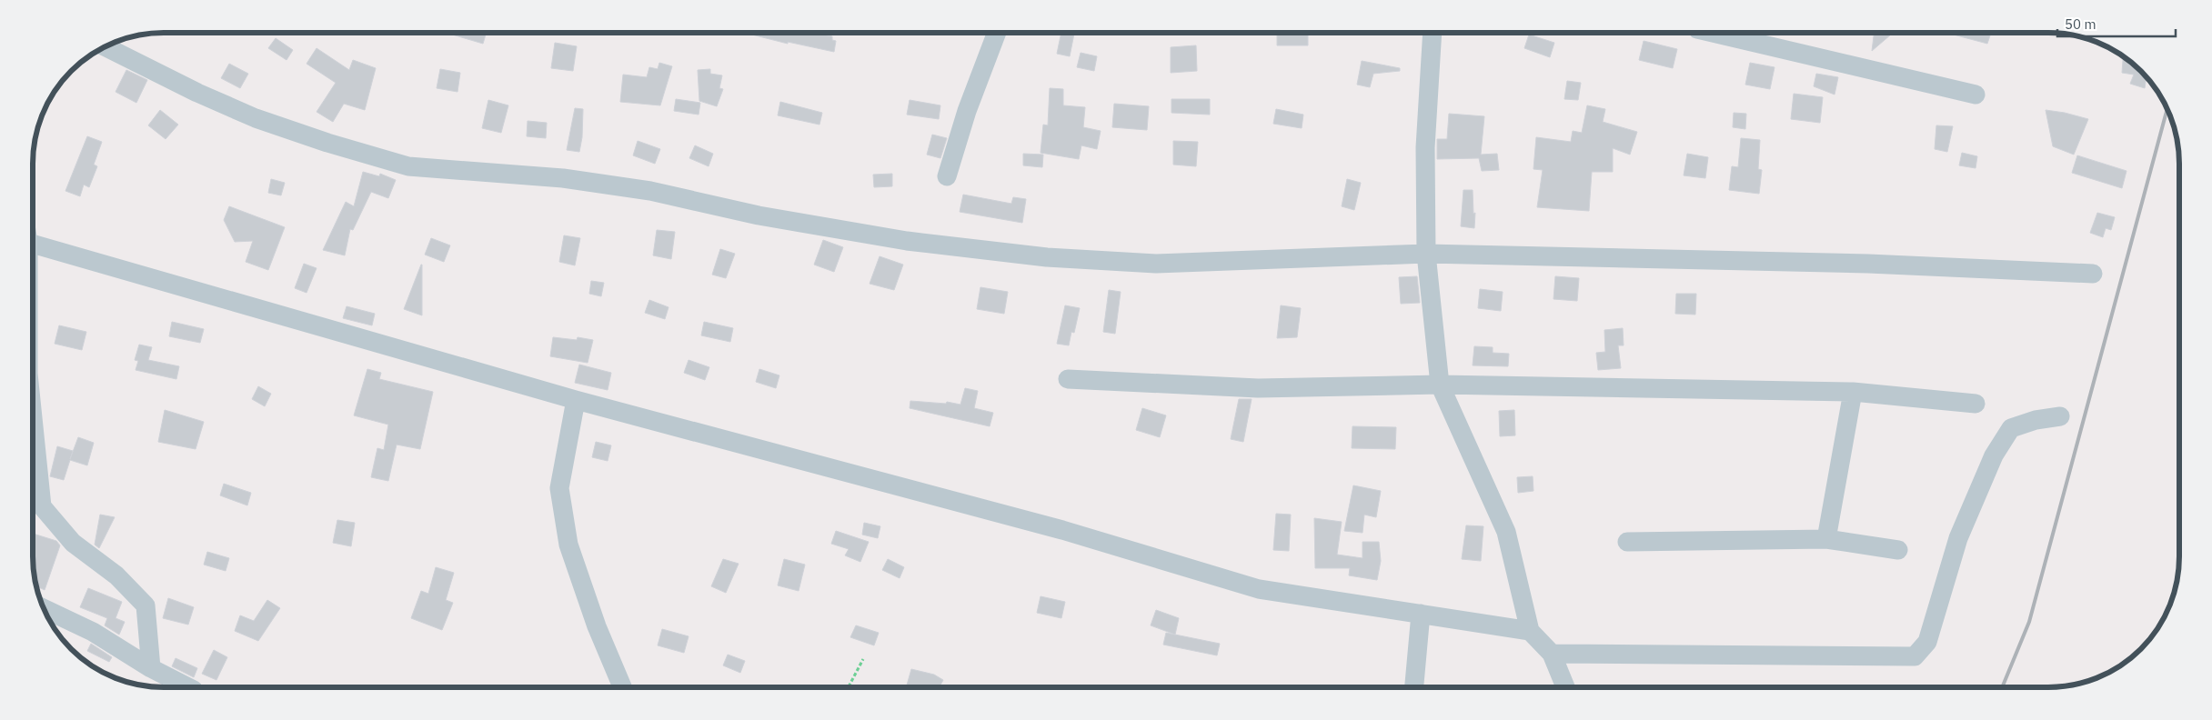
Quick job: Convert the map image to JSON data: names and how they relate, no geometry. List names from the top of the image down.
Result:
{
  "scale_bar": "50 m"
}
